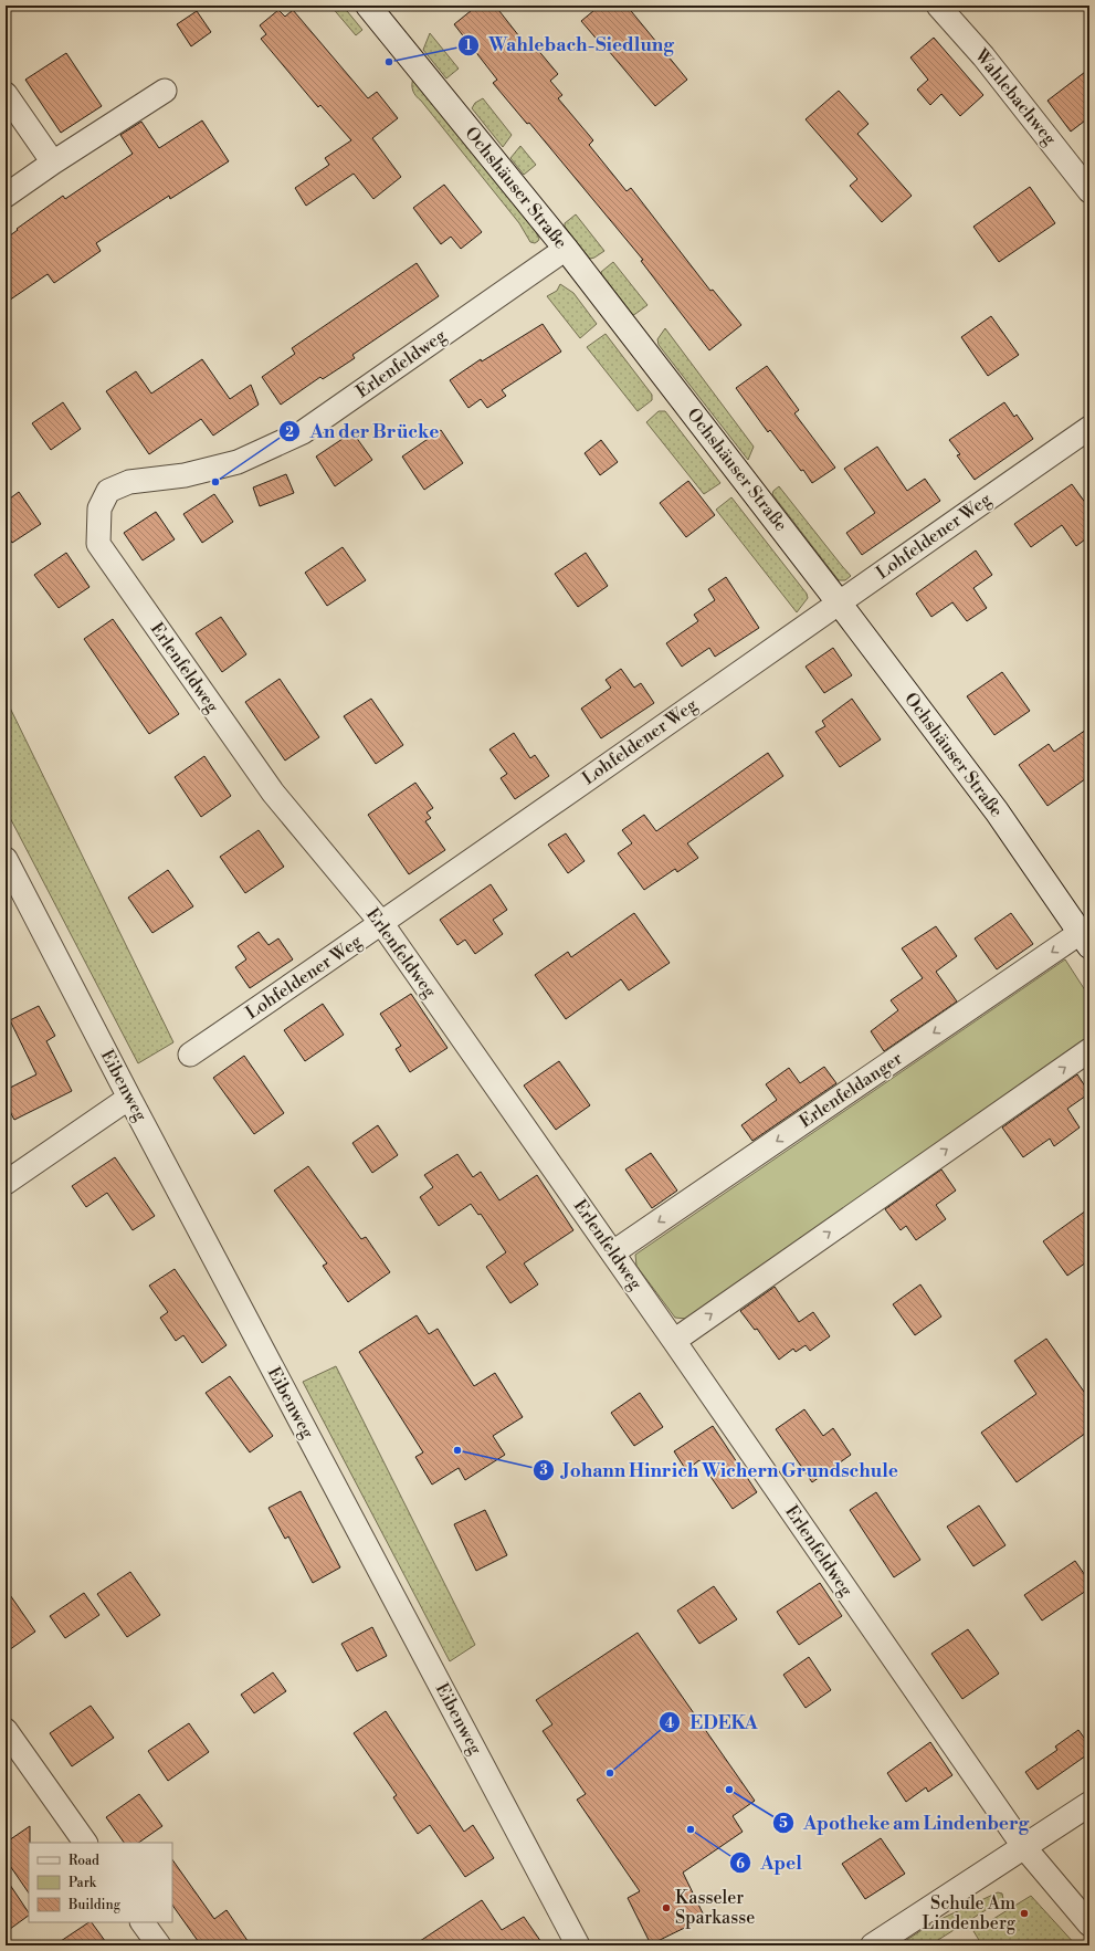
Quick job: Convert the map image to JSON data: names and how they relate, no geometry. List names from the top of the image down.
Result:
{
  "streets": {
    "main road": ["Ochshäuser Straße"],
    "street": [
      "Wahlebachweg",
      "Erlenfeldweg",
      "Lohfeldener Weg",
      "Eibenweg",
      "Erlenfeldanger"
    ]
  },
  "crossings": [
    ["Ochshäuser Straße", "Erlenfeldweg"],
    ["Ochshäuser Straße", "Lohfeldener Weg"],
    ["Ochshäuser Straße", "Erlenfeldanger"],
    ["Erlenfeldweg", "Lohfeldener Weg"],
    ["Erlenfeldweg", "Erlenfeldanger"]
  ],
  "places": [
    "Wahlebach-Siedlung",
    "An der Brücke",
    "Johann Hinrich Wichern Grundschule",
    "EDEKA",
    "Apotheke am Lindenberg",
    "Apel",
    "Kasseler Sparkasse",
    "Schule Am Lindenberg"
  ],
  "legend": ["Road", "Park", "Building"]
}
